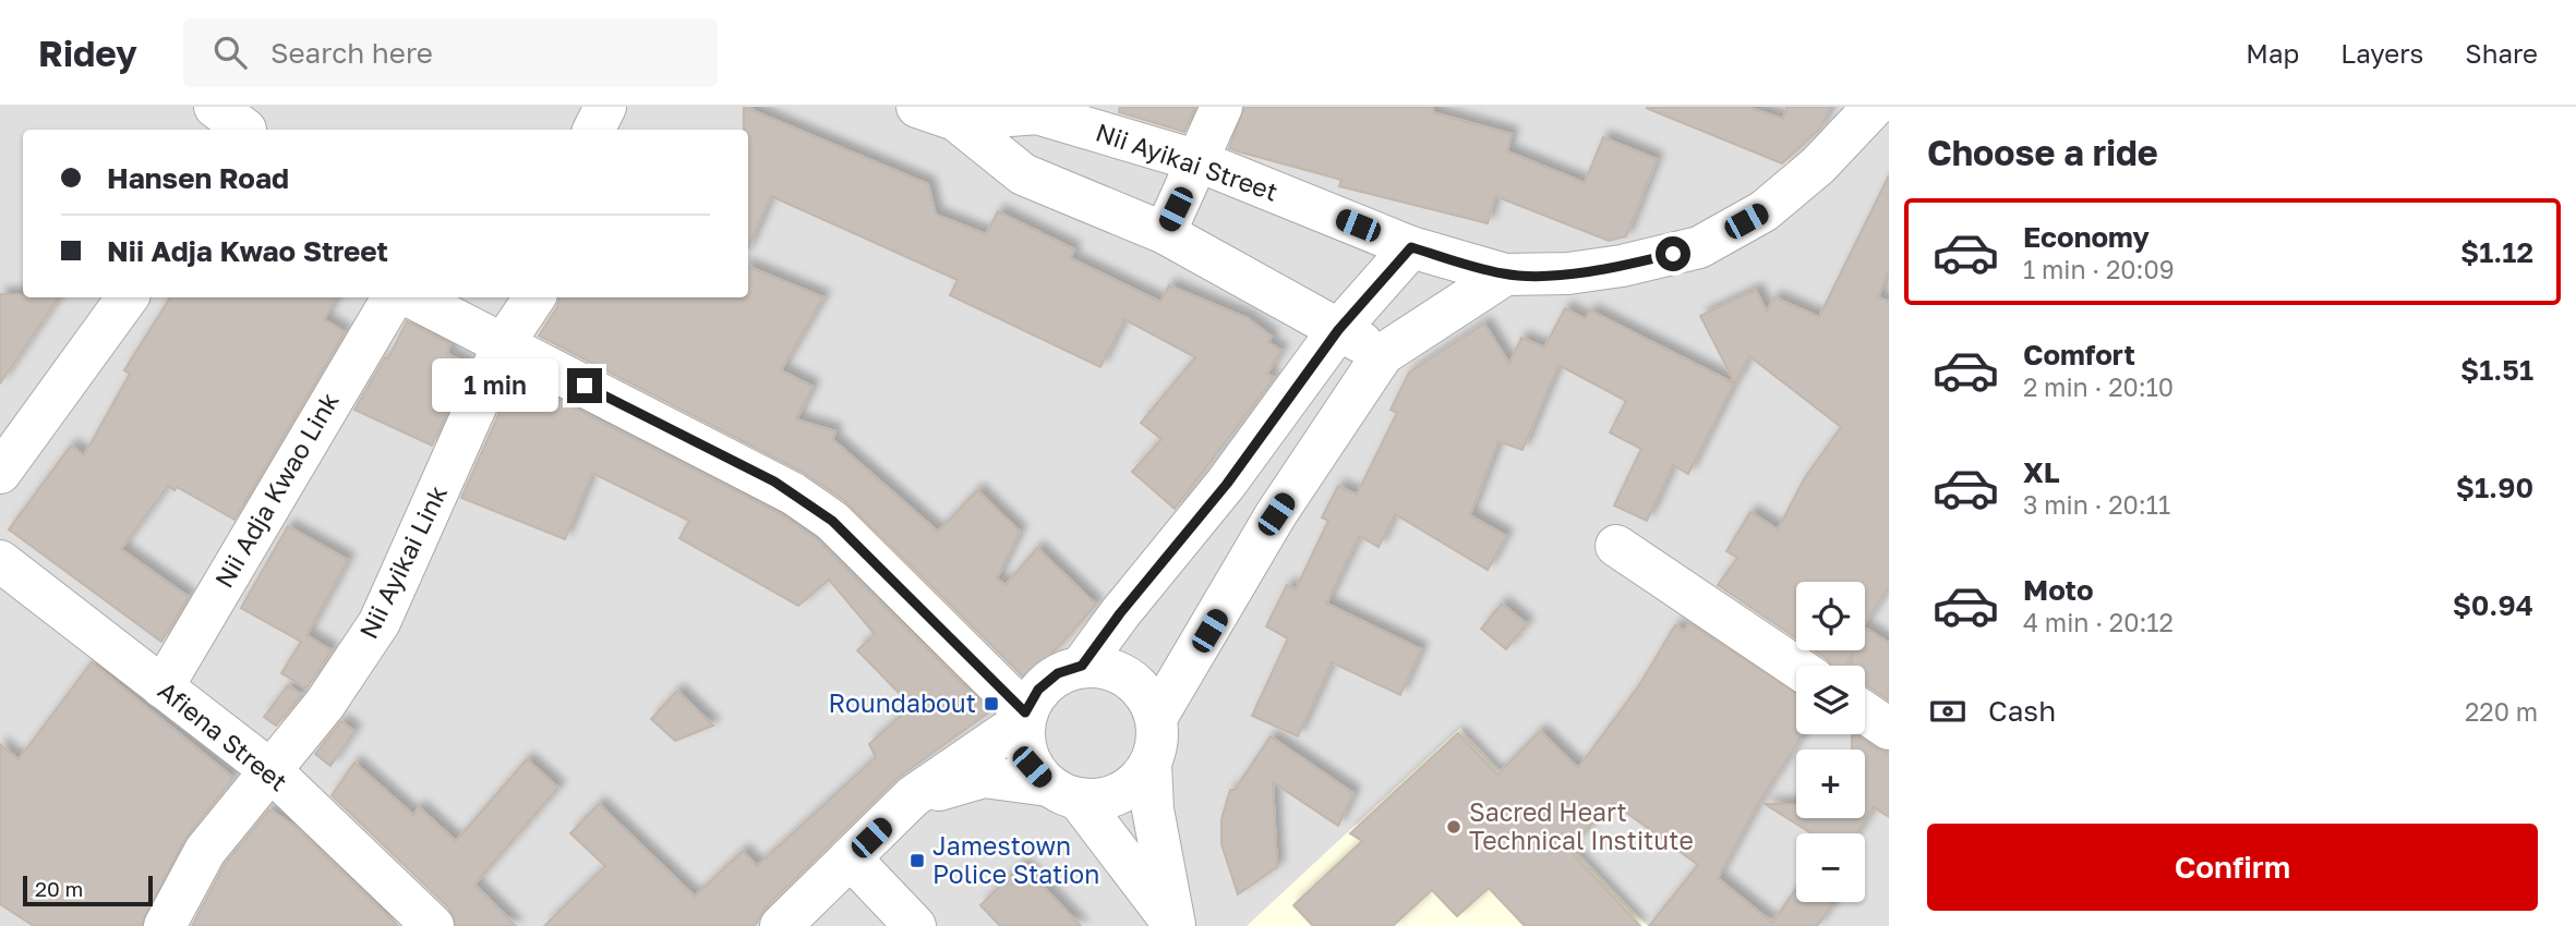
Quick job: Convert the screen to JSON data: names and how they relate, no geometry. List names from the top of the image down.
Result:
{
  "streets": {
    "street": [
      "Nii Ayikai Street",
      "Nii Adja Kwao Link",
      "Nii Ayikai Link",
      "Afiena Street"
    ]
  },
  "crossings": [
    ["Nii Adja Kwao Link", "Afiena Street"],
    ["Nii Ayikai Link", "Afiena Street"]
  ],
  "places": {
    "transit": ["Roundabout", "Jamestown Police Station"],
    "other": ["Sacred Heart Technical Institute"]
  },
  "scale_bar": "20 m",
  "page": {
    "header": "Ridey",
    "search": "Search here",
    "nav": ["Map", "Layers", "Share"],
    "heading": "Choose a ride",
    "banner": ["Hansen Road", "Nii Adja Kwao Street"],
    "list": [
      {
        "name": "Economy",
        "note": "1 min · 20:09",
        "value": "$1.12"
      },
      {
        "name": "Comfort",
        "note": "2 min · 20:10",
        "value": "$1.51"
      },
      {
        "name": "XL",
        "note": "3 min · 20:11",
        "value": "$1.90"
      },
      {
        "name": "Moto",
        "note": "4 min · 20:12",
        "value": "$0.94"
      }
    ],
    "bubble": "1 min",
    "map_buttons": ["+", "−"],
    "pay": ["Cash", "220 m"],
    "buttons": "Confirm",
    "scale": "20 m"
  }
}
